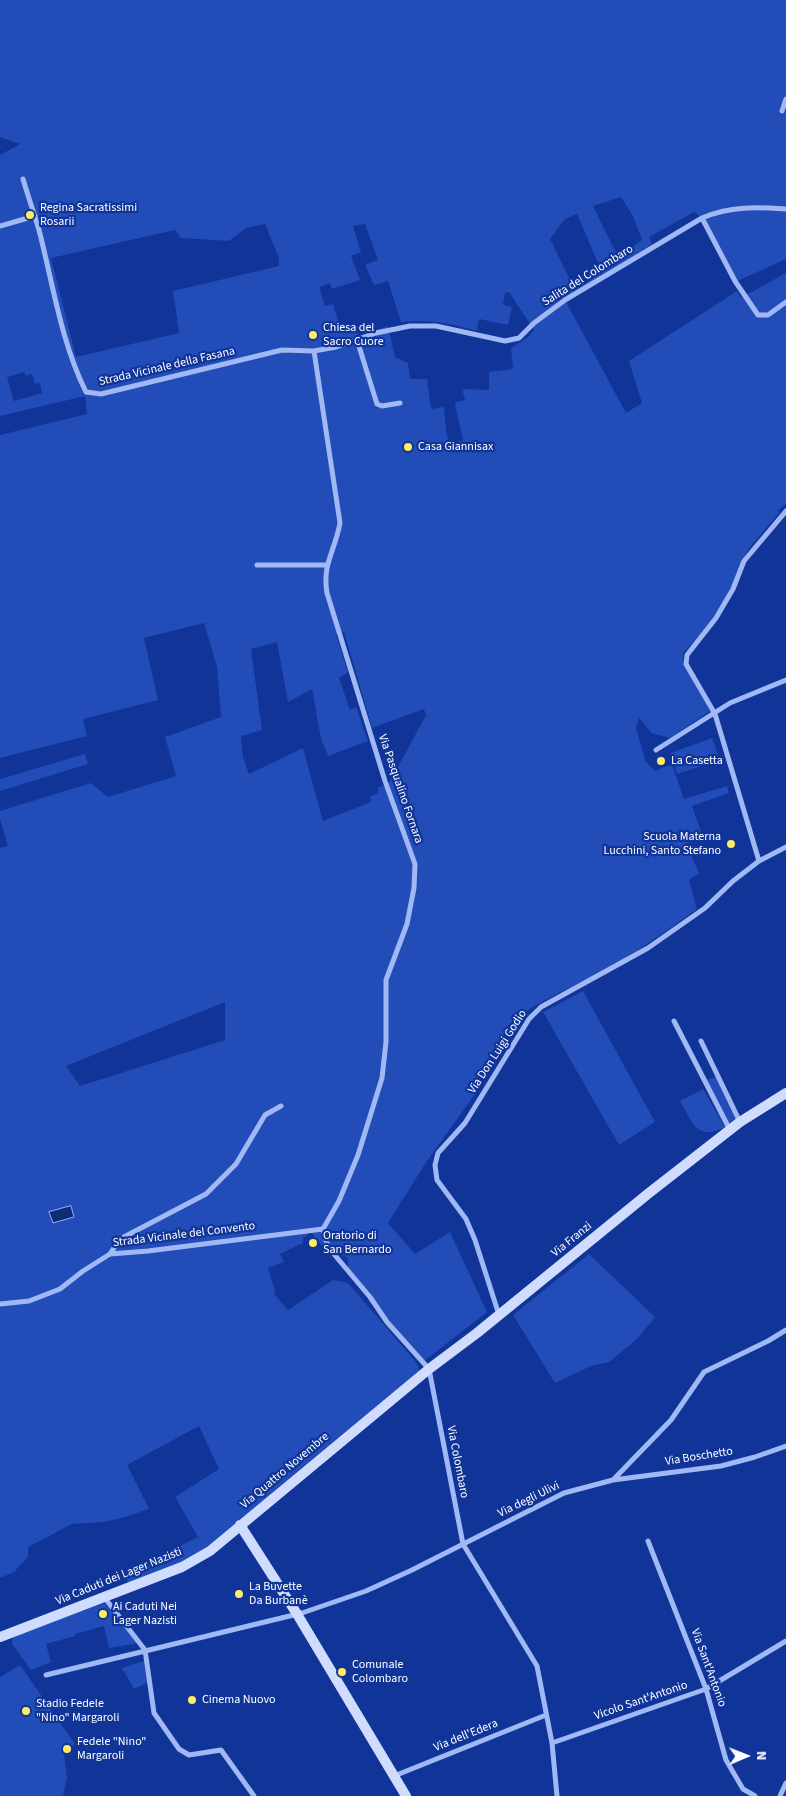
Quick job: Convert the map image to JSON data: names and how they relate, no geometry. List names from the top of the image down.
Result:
{
  "streets": {
    "main road": ["Via Franzi", "Via Quattro Novembre", "Via Caduti dei Lager Nazisti"],
    "street": [
      "Salita del Colombaro",
      "Strada Vicinale della Fasana",
      "Via Pasqualino Fornara",
      "Via Don Luigi Godio",
      "Strada Vicinale del Convento",
      "Via Boschetto",
      "Via Colombaro",
      "Via degli Ulivi",
      "Via Sant'Antonio",
      "Vicolo Sant'Antonio",
      "Via dell'Edera"
    ]
  },
  "crossings": [
    ["Salita del Colombaro", "Strada Vicinale della Fasana"],
    ["Salita del Colombaro", "Via Pasqualino Fornara"],
    ["Strada Vicinale della Fasana", "Via Pasqualino Fornara"],
    ["Via Pasqualino Fornara", "Strada Vicinale del Convento"],
    ["Via Don Luigi Godio", "Via Franzi"],
    ["Via Franzi", "Via Colombaro"],
    ["Via Franzi", "Via Quattro Novembre"],
    ["Via Boschetto", "Via degli Ulivi"],
    ["Via Colombaro", "Via Quattro Novembre"],
    ["Via Colombaro", "Via degli Ulivi"],
    ["Via Colombaro", "Vicolo Sant'Antonio"],
    ["Via Colombaro", "Via dell'Edera"],
    ["Via Quattro Novembre", "Via degli Ulivi"],
    ["Via Quattro Novembre", "Via Caduti dei Lager Nazisti"],
    ["Via Quattro Novembre", "Via dell'Edera"],
    ["Via Sant'Antonio", "Vicolo Sant'Antonio"]
  ],
  "places": [
    "Regina Sacratissimi Rosarii",
    "Chiesa del Sacro Cuore",
    "Casa Giannisax",
    "La Casetta",
    "Scuola Materna Lucchini, Santo Stefano",
    "Oratorio di San Bernardo",
    "La Buvette Da Burbanè",
    "Ai Caduti Nei Lager Nazisti",
    "Comunale Colombaro",
    "Cinema Nuovo",
    "Stadio Fedele \"Nino\" Margaroli",
    "Fedele \"Nino\" Margaroli"
  ],
  "north": "right"
}
